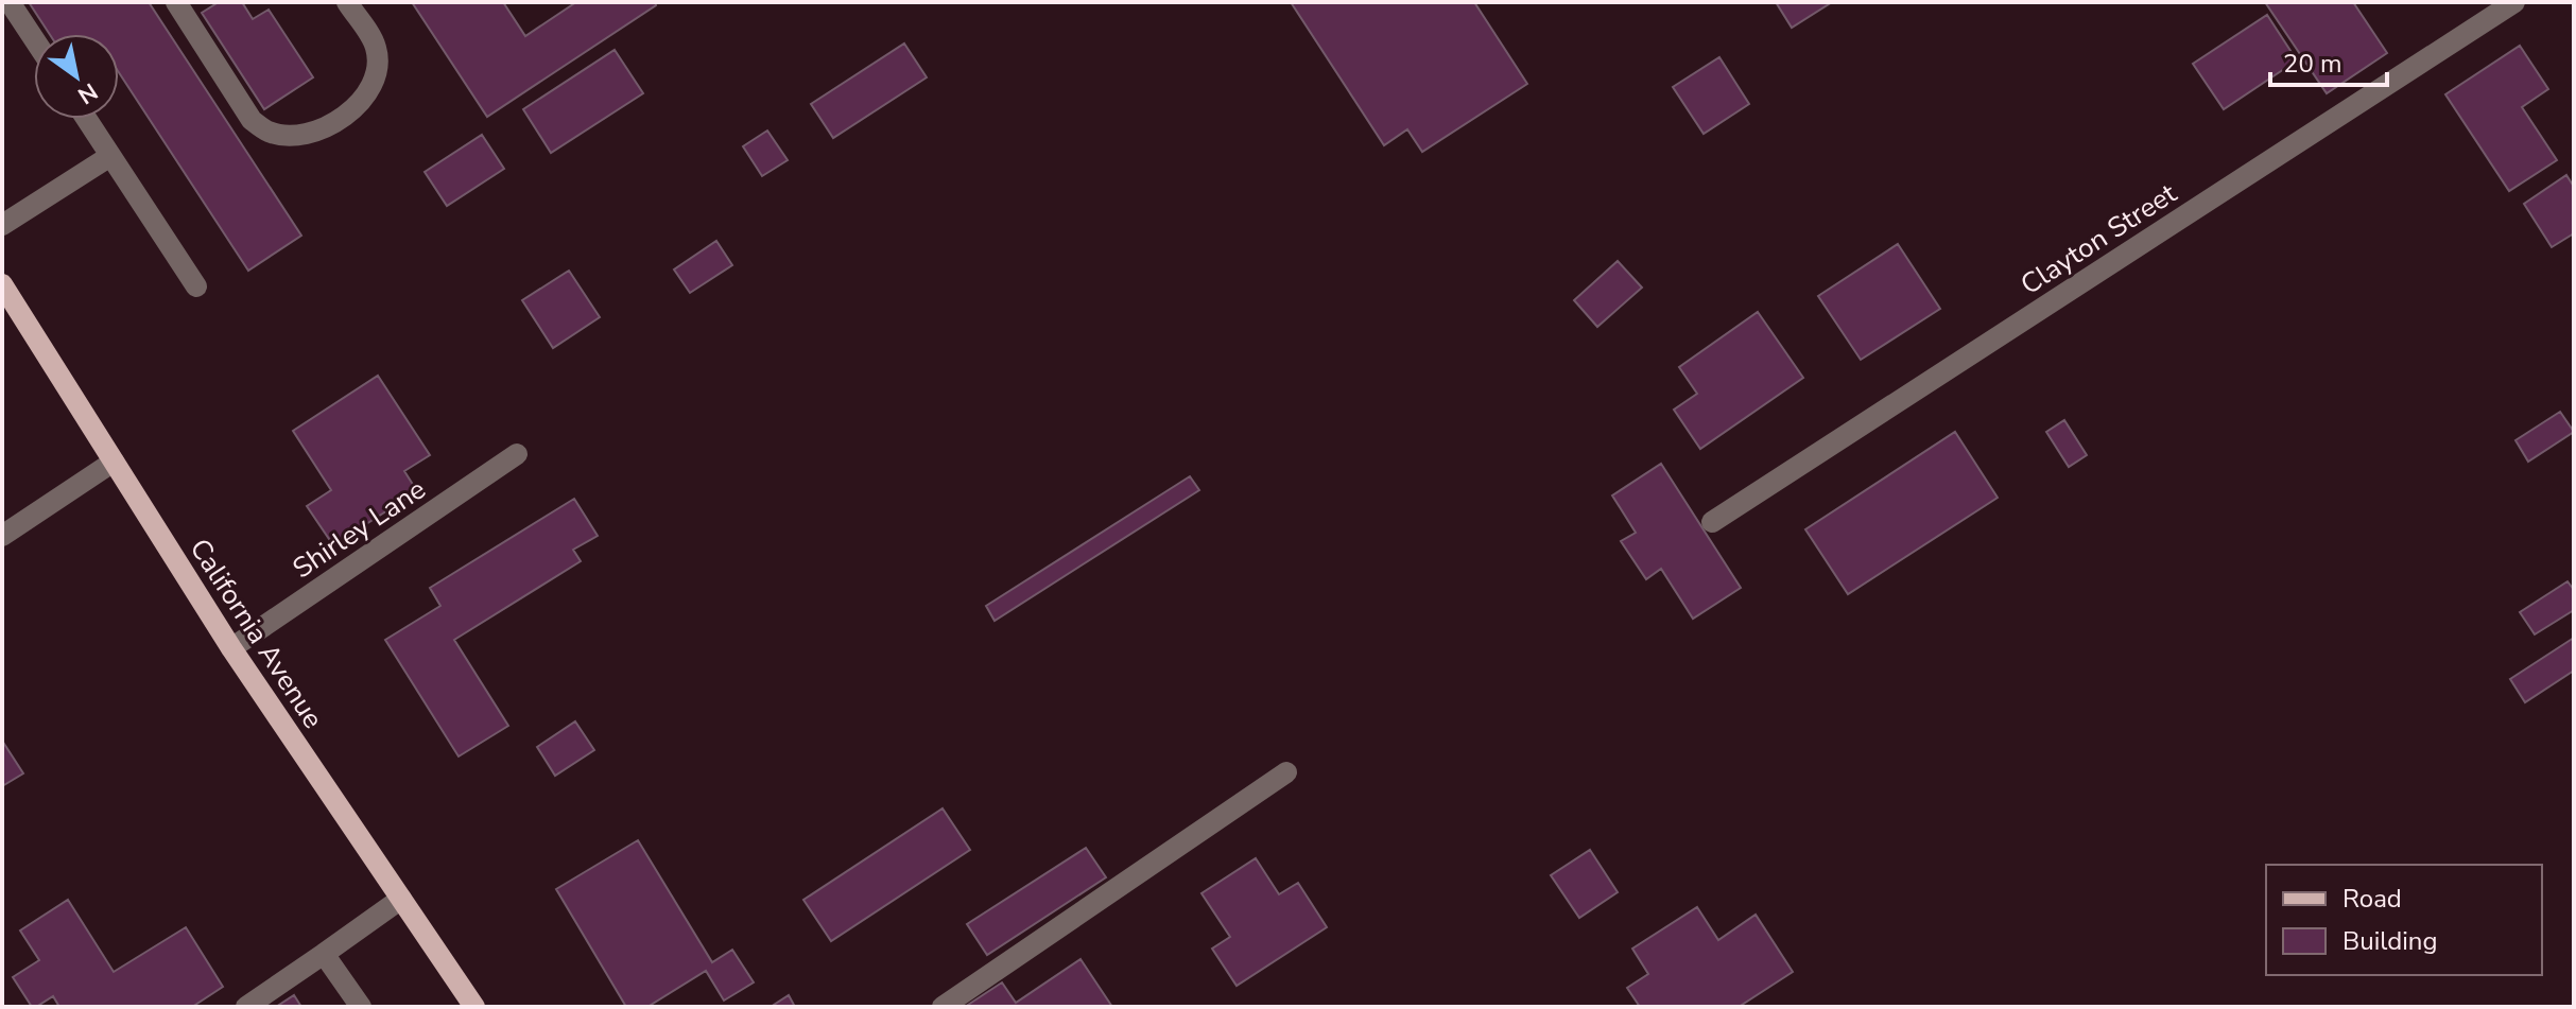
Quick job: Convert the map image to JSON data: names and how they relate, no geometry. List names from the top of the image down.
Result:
{
  "streets": {
    "main road": ["California Avenue"],
    "street": ["Clayton Street", "Shirley Lane"]
  },
  "crossings": [
    ["Shirley Lane", "California Avenue"]
  ],
  "legend": ["Road", "Building"],
  "scale_bar": "20 m",
  "north": "bottom right"
}
